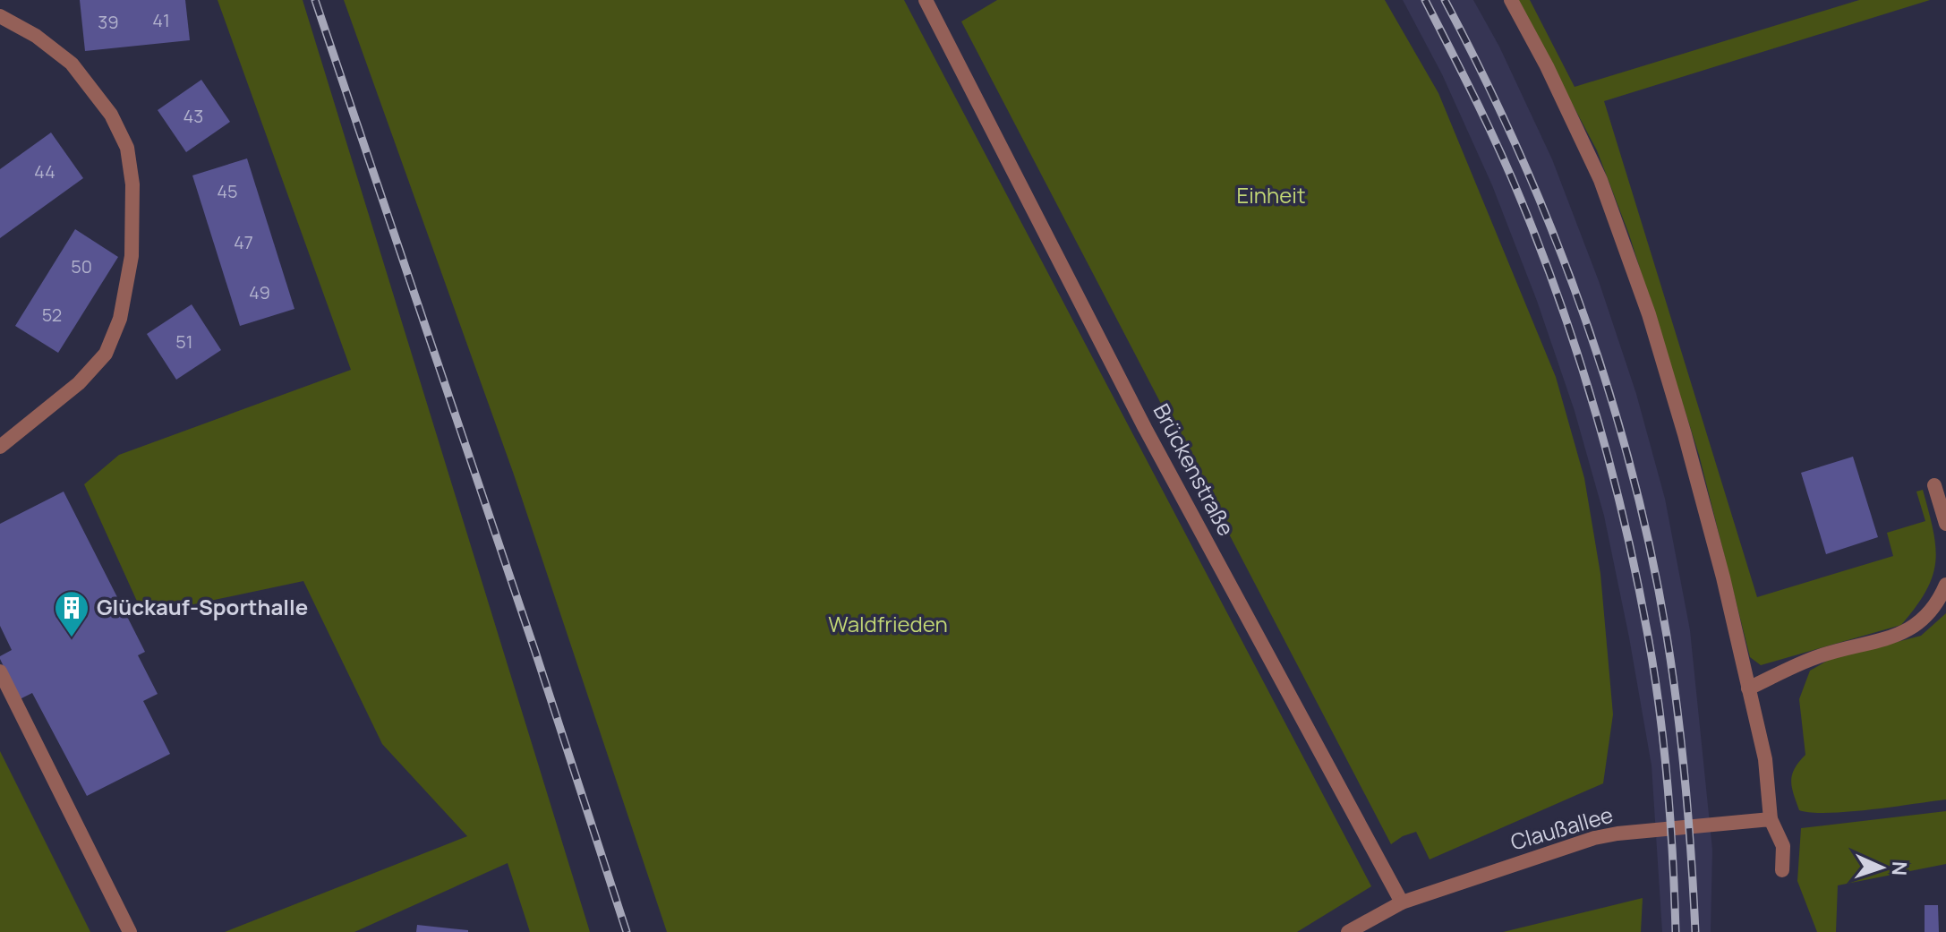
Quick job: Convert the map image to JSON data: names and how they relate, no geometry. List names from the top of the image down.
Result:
{
  "streets": {
    "street": ["Brückenstraße", "Claußallee"]
  },
  "crossings": [
    ["Brückenstraße", "Claußallee"]
  ],
  "parks": ["Einheit", "Waldfrieden"],
  "places": {
    "building": ["Glückauf-Sporthalle"]
  },
  "house_numbers": [
    "41",
    "39",
    "43",
    "44",
    "45",
    "47",
    "50",
    "49",
    "52",
    "51"
  ],
  "north": "right"
}
